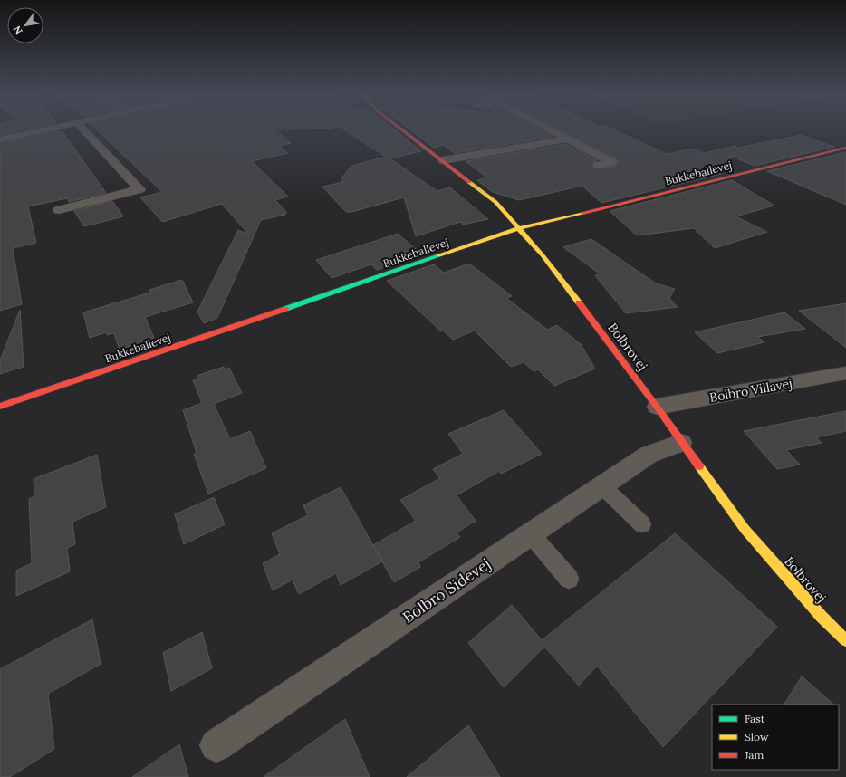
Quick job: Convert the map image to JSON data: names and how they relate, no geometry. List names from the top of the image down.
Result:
{
  "streets": {
    "street": [
      "Bukkeballevej",
      "Bolbrovej",
      "Bolbro Villavej",
      "Bolbro Sidevej"
    ]
  },
  "crossings": [
    ["Bukkeballevej", "Bolbrovej"],
    ["Bolbrovej", "Bolbro Villavej"],
    ["Bolbrovej", "Bolbro Sidevej"]
  ],
  "legend": ["Fast", "Slow", "Jam"],
  "north": "bottom left"
}
